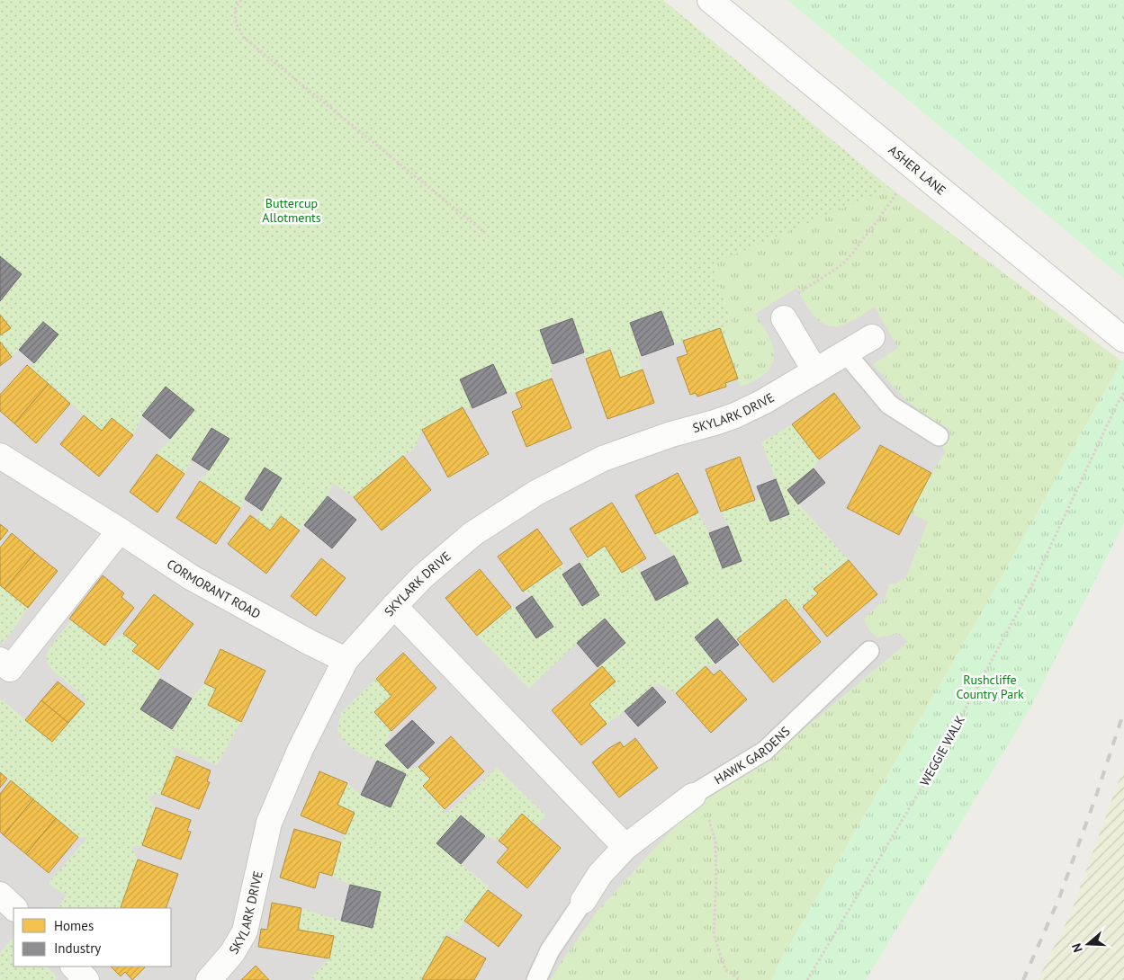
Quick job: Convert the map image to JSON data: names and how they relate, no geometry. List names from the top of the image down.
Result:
{
  "streets": {
    "street": [
      "ASHER LANE",
      "SKYLARK DRIVE",
      "CORMORANT ROAD",
      "HAWK GARDENS"
    ],
    "path": ["WEGGIE WALK"]
  },
  "crossings": [
    ["SKYLARK DRIVE", "CORMORANT ROAD"]
  ],
  "parks": ["Buttercup Allotments", "Rushcliffe Country Park"],
  "legend": ["Homes", "Industry"],
  "north": "left"
}
